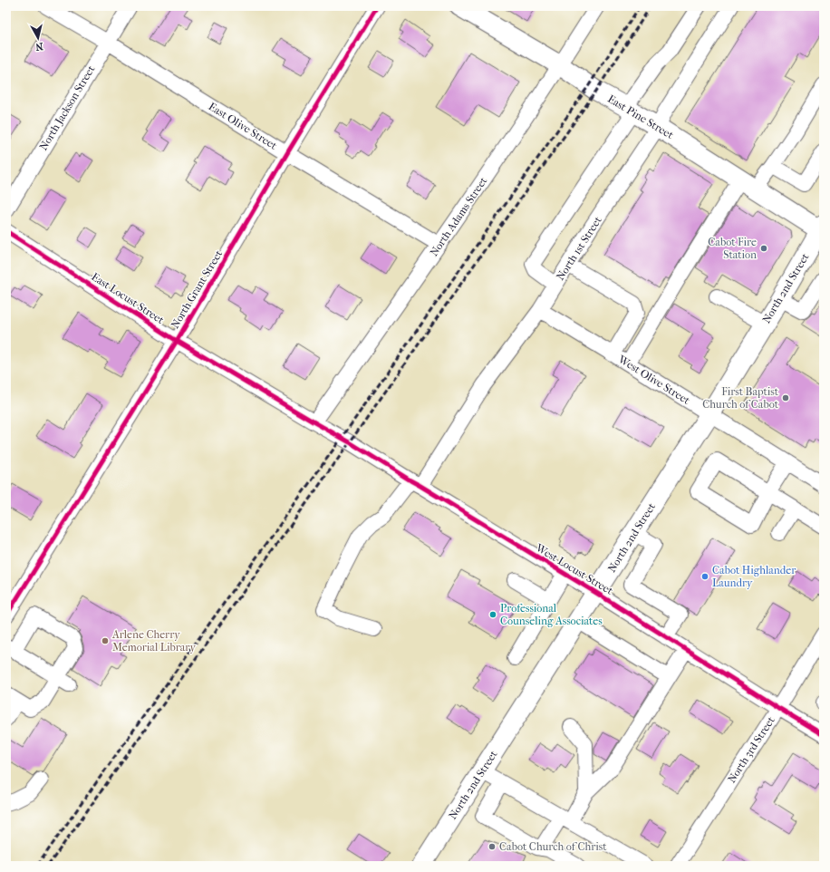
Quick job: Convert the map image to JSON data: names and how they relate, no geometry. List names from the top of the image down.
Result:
{
  "streets": {
    "main road": ["East Pine Street", "North 2nd Street"],
    "street": [
      "North Jackson Street",
      "East Olive Street",
      "North Adams Street",
      "North 1st Street",
      "North Grant Street",
      "East Locust Street",
      "West Olive Street",
      "West Locust Street",
      "North 3rd Street"
    ]
  },
  "crossings": [
    ["North Jackson Street", "East Olive Street"],
    ["East Pine Street", "North Adams Street"],
    ["East Pine Street", "North 1st Street"],
    ["East Pine Street", "North 2nd Street"],
    ["East Olive Street", "North Adams Street"],
    ["East Olive Street", "North Grant Street"],
    ["North Adams Street", "East Locust Street"],
    ["North Adams Street", "West Locust Street"],
    ["North 1st Street", "West Olive Street"],
    ["North 1st Street", "West Locust Street"],
    ["North 2nd Street", "West Olive Street"],
    ["North 2nd Street", "West Locust Street"],
    ["North Grant Street", "East Locust Street"],
    ["East Locust Street", "West Locust Street"],
    ["West Locust Street", "North 3rd Street"]
  ],
  "places": [
    "Cabot Fire Station",
    "First Baptist Church of Cabot",
    "Cabot Highlander Laundry",
    "Professional Counseling Associates",
    "Arlene Cherry Memorial Library",
    "Cabot Church of Christ"
  ],
  "north": "bottom"
}
